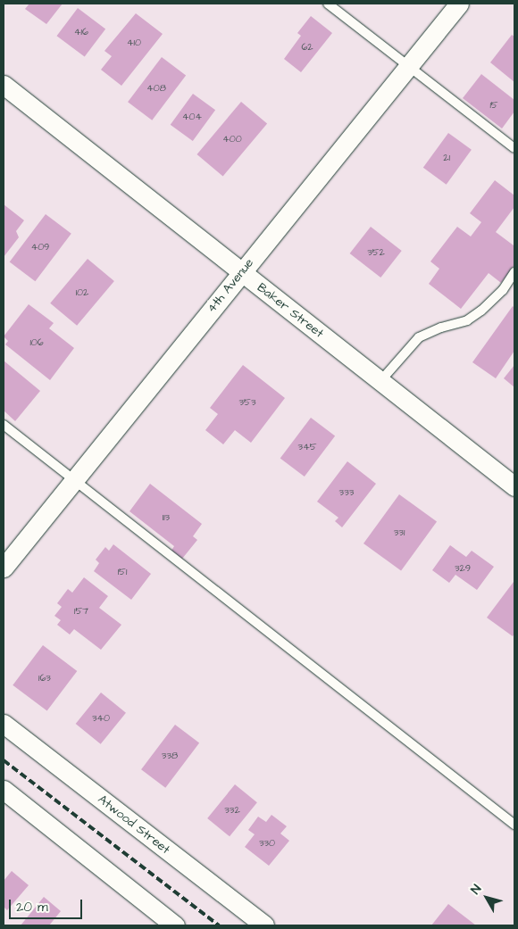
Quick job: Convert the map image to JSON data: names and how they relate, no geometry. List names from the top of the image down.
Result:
{
  "streets": {
    "street": ["4th Avenue", "Baker Street", "Atwood Street"]
  },
  "crossings": [
    ["4th Avenue", "Baker Street"]
  ],
  "house_numbers": [
    "416",
    "410",
    "62",
    "408",
    "15",
    "404",
    "400",
    "21",
    "409",
    "352",
    "102",
    "106",
    "353",
    "345",
    "333",
    "113",
    "331",
    "329",
    "151",
    "157",
    "163",
    "340",
    "338",
    "332",
    "330"
  ],
  "scale_bar": "20 m",
  "north": "top left"
}
